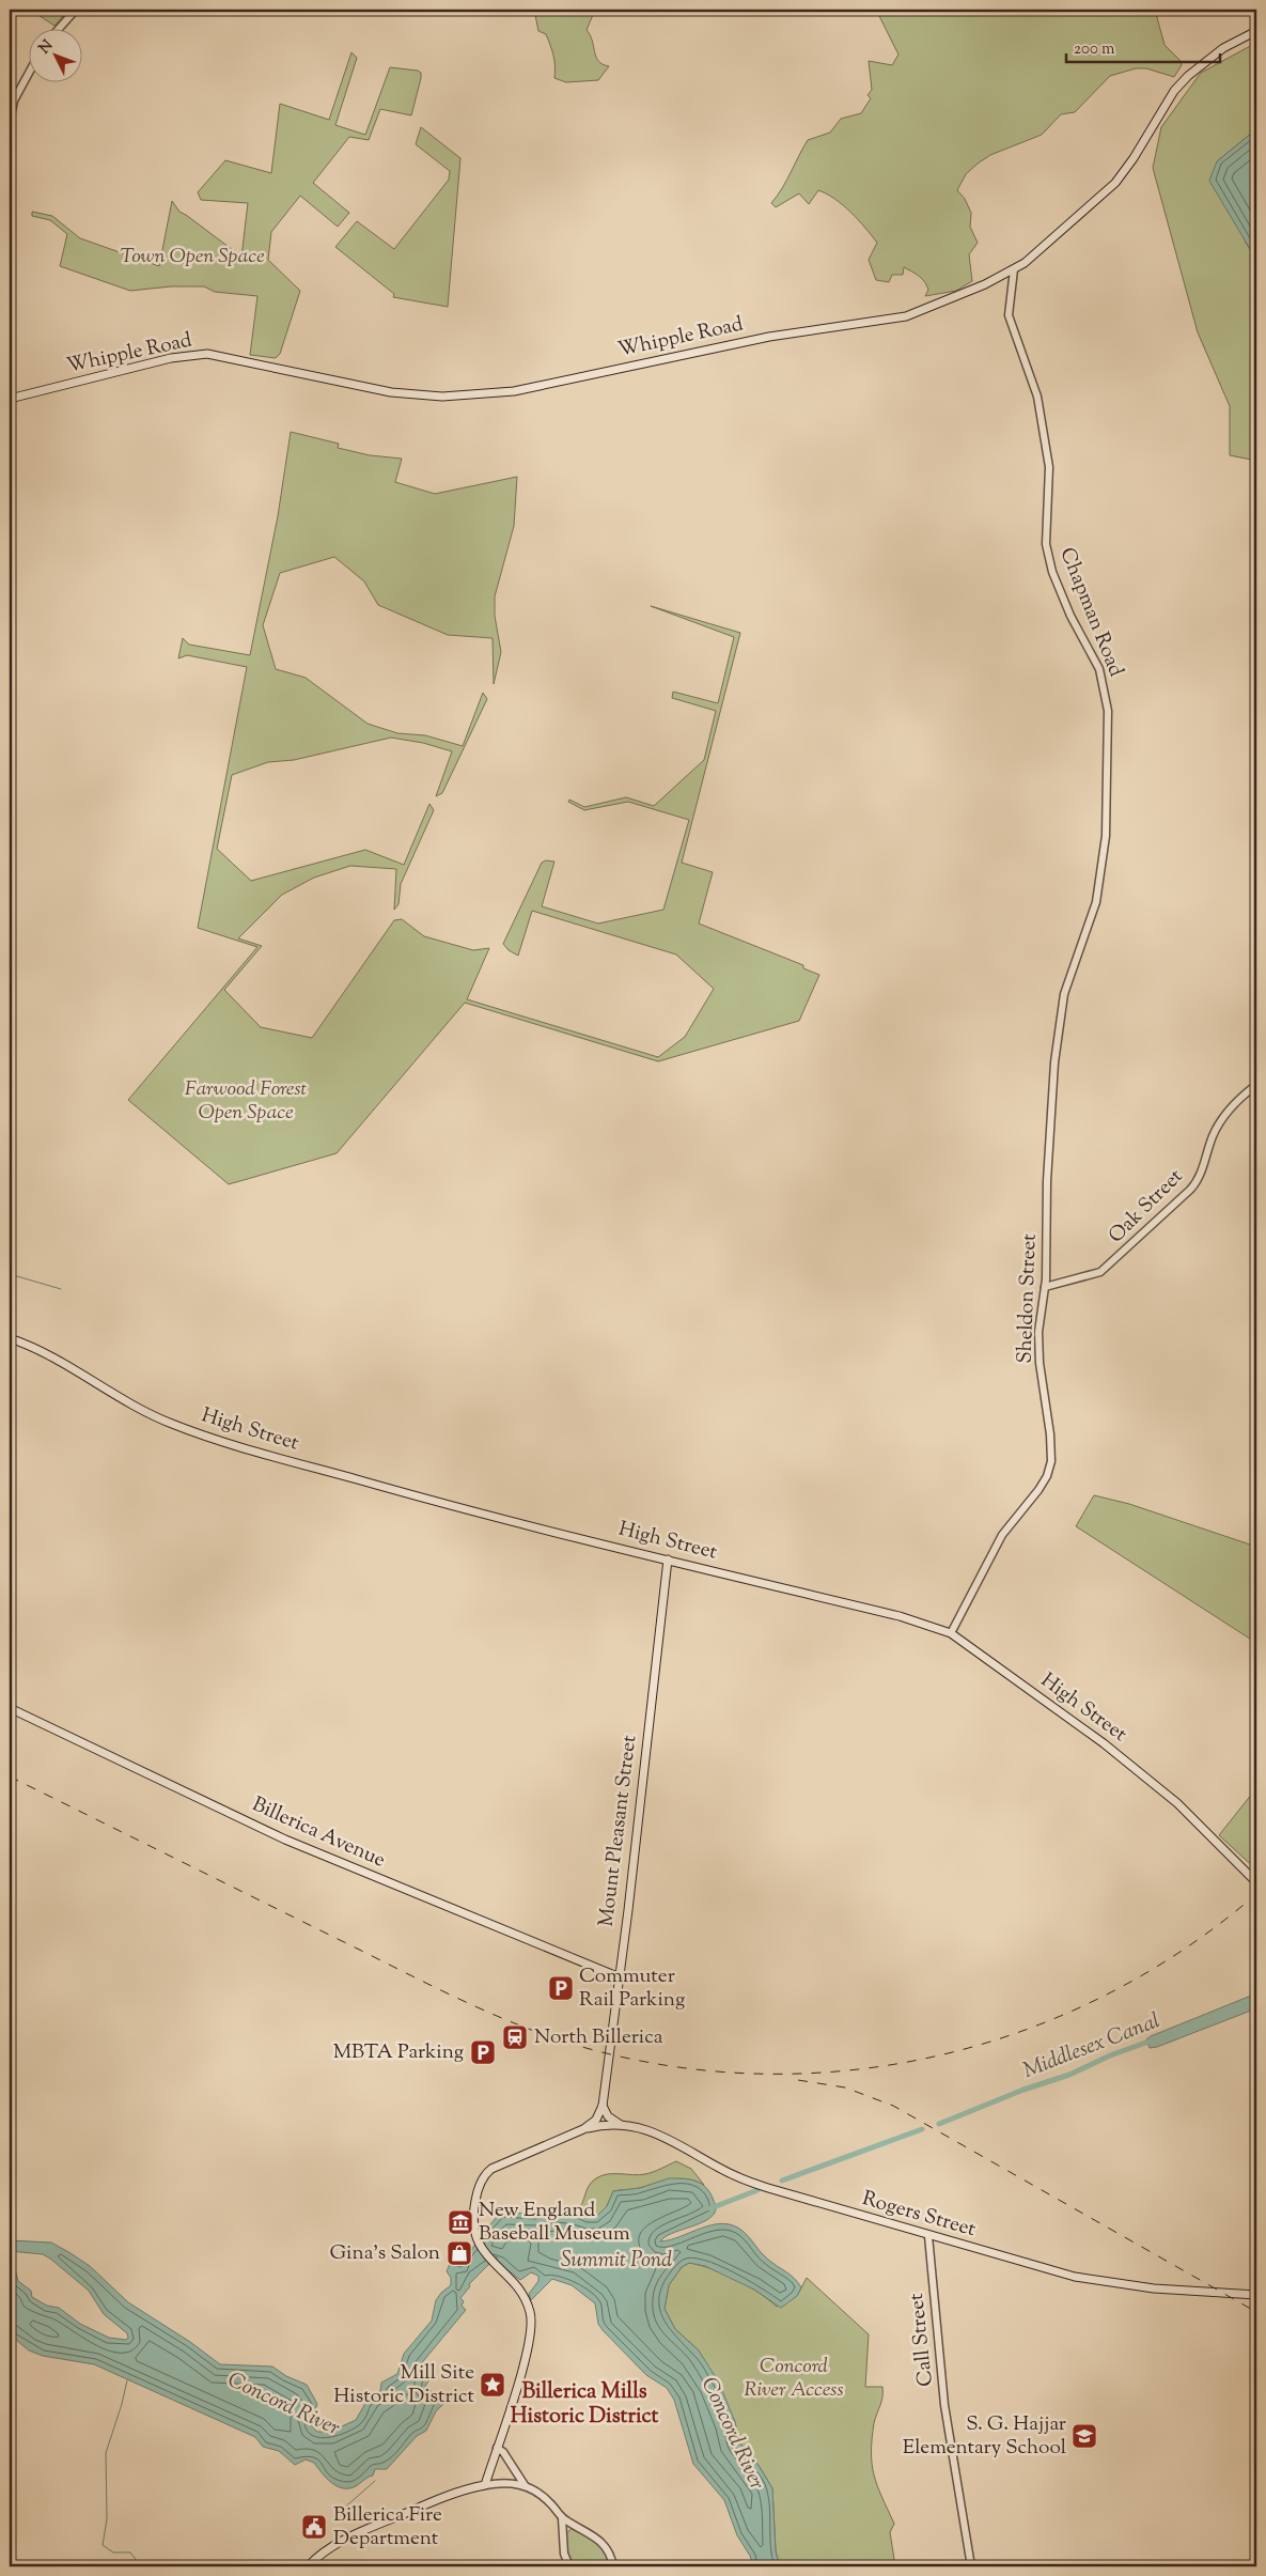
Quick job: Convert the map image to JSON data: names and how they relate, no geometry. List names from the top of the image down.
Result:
{
  "streets": {
    "main road": [
      "Whipple Road",
      "High Street",
      "Mount Pleasant Street",
      "Billerica Avenue",
      "Rogers Street"
    ],
    "street": [
      "Chapman Road",
      "Oak Street",
      "Sheldon Street",
      "Call Street"
    ]
  },
  "crossings": [
    ["Whipple Road", "Chapman Road"],
    ["Chapman Road", "Sheldon Street"],
    ["Oak Street", "Sheldon Street"],
    ["Sheldon Street", "High Street"],
    ["High Street", "Mount Pleasant Street"],
    ["Mount Pleasant Street", "Billerica Avenue"],
    ["Mount Pleasant Street", "Rogers Street"],
    ["Rogers Street", "Call Street"]
  ],
  "districts": ["Billerica Mills Historic District"],
  "water": ["Middlesex Canal", "Summit Pond", "Concord River"],
  "parks": ["Town Open Space", "Farwood Forest Open Space", "Concord River Access"],
  "places": {
    "parking": ["Commuter Rail Parking", "MBTA Parking"],
    "station": ["North Billerica"],
    "museum": ["New England Baseball Museum"],
    "shop": ["Gina's Salon"],
    "place": ["Mill Site Historic District"],
    "school or university": ["S. G. Hajjar Elementary School"],
    "public building": ["Billerica Fire Department"]
  },
  "scale_bar": "200 m",
  "north": "top left"
}
